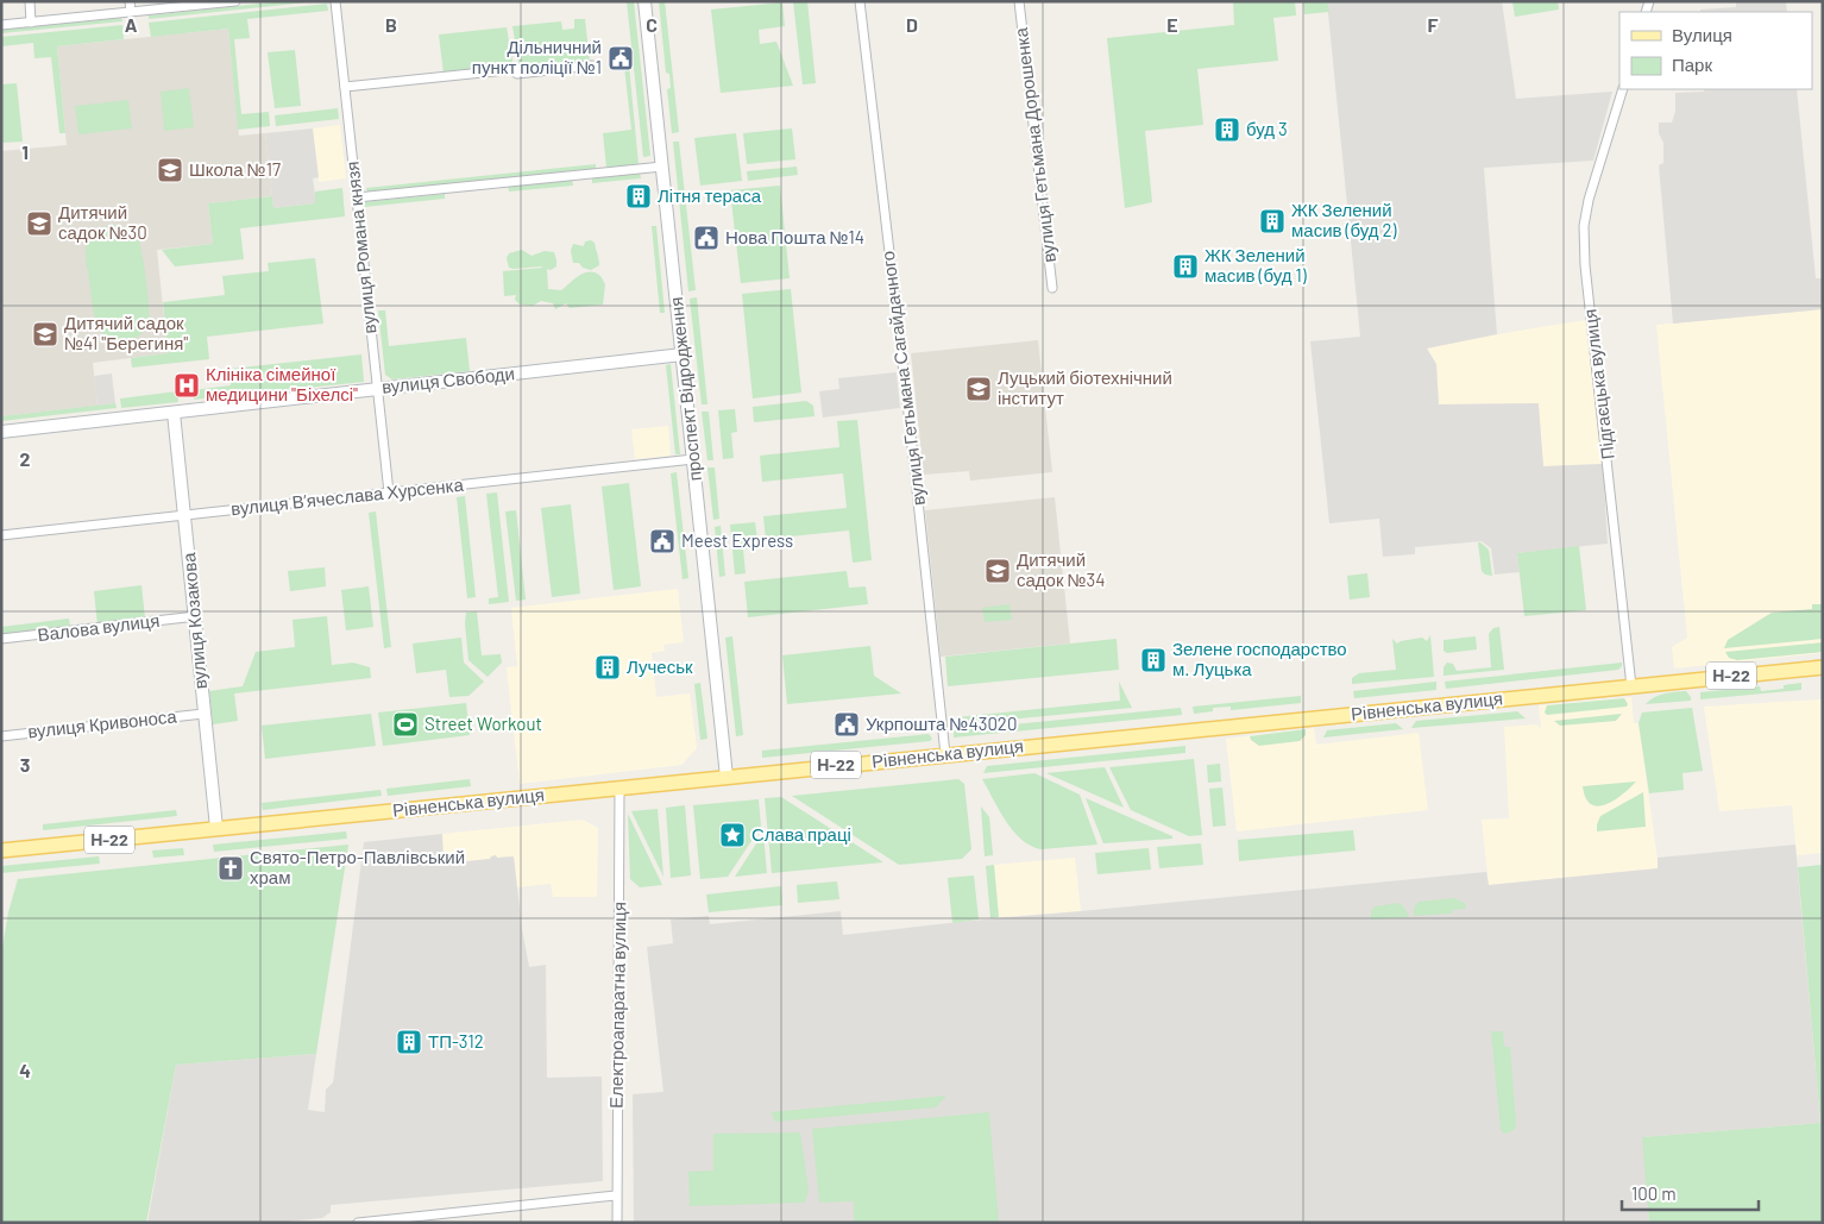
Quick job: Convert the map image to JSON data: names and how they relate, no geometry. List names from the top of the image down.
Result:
{
  "streets": {
    "main road": ["Н-22", "Рівненська вулиця"],
    "street": [
      "вулиця Гетьмана Дорошенка",
      "вулиця Романа князя",
      "вулиця Гетьмана Сагайдачного",
      "вулиця Свободи",
      "Підгаєцька вулиця",
      "проспект Відродження",
      "вулиця Вʼячеслава Хурсенка",
      "вулиця Козакова",
      "Валова вулиця",
      "вулиця Кривоноса",
      "Електроапаратна вулиця"
    ]
  },
  "crossings": [
    ["вулиця Романа князя", "вулиця Свободи"],
    ["вулиця Романа князя", "вулиця Вʼячеслава Хурсенка"],
    ["вулиця Гетьмана Сагайдачного", "Рівненська вулиця"],
    ["вулиця Свободи", "проспект Відродження"],
    ["вулиця Свободи", "вулиця Козакова"],
    ["Підгаєцька вулиця", "Рівненська вулиця"],
    ["проспект Відродження", "вулиця Вʼячеслава Хурсенка"],
    ["проспект Відродження", "Рівненська вулиця"],
    ["вулиця Вʼячеслава Хурсенка", "вулиця Козакова"],
    ["вулиця Козакова", "Валова вулиця"],
    ["вулиця Козакова", "Рівненська вулиця"],
    ["вулиця Козакова", "вулиця Кривоноса"],
    ["Рівненська вулиця", "Електроапаратна вулиця"]
  ],
  "places": {
    "public building": [
      "Дільничний пункт поліції №1",
      "Нова Пошта №14",
      "Meest Express",
      "Укрпошта №43020"
    ],
    "building": [
      "буд 3",
      "Літня тераса",
      "ЖК Зелений масив (буд 2)",
      "ЖК Зелений масив (буд 1)",
      "Зелене господарство м. Луцька",
      "Лучеськ",
      "ТП-312"
    ],
    "school or university": [
      "Школа №17",
      "Дитячий садок №30",
      "Дитячий садок №41 \"Берегиня\"",
      "Луцький біотехнічний інститут",
      "Дитячий садок №34"
    ],
    "hospital": ["Клініка сімейної медицини \"Біхелсі\""],
    "sports": ["Street Workout"],
    "place": ["Слава праці"],
    "church": ["Свято-Петро-Павлівський храм"]
  },
  "legend": ["Вулиця", "Парк"],
  "scale_bar": "100 m",
  "grid": {
    "columns": [
      "A",
      "B",
      "C",
      "D",
      "E",
      "F"
    ],
    "rows": [
      "1",
      "2",
      "3",
      "4"
    ]
  }
}
